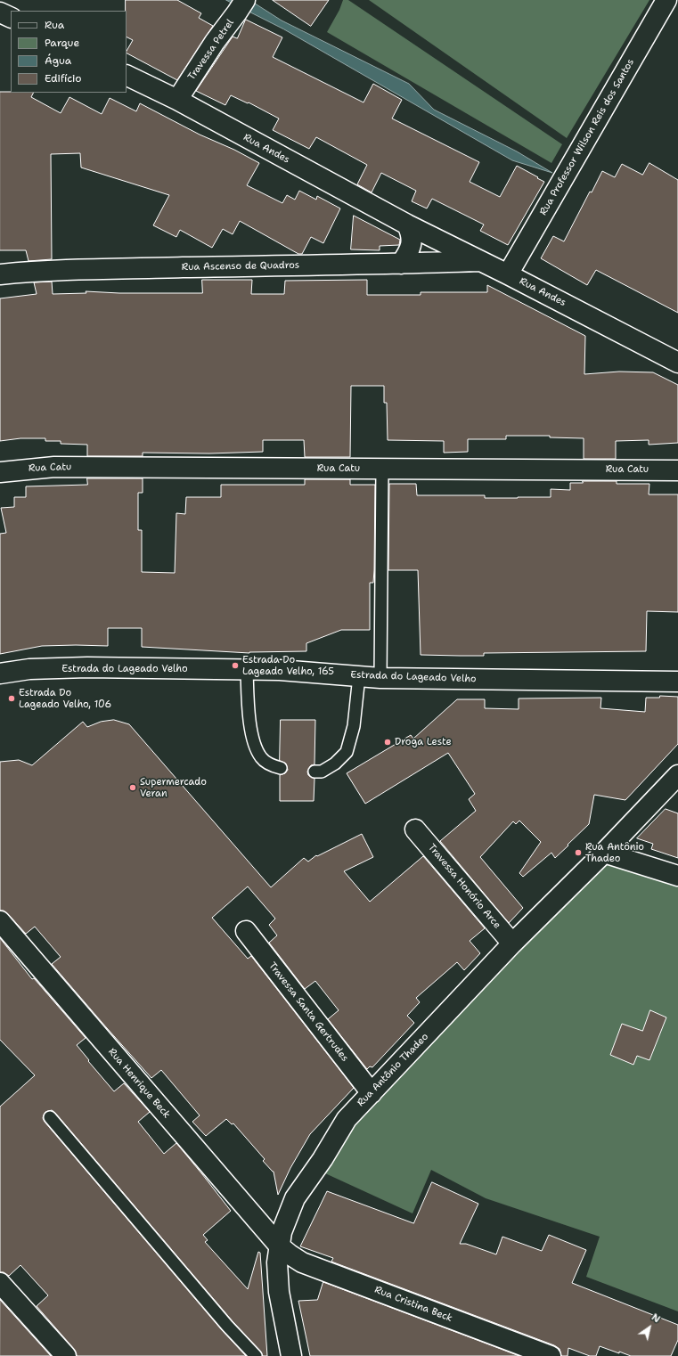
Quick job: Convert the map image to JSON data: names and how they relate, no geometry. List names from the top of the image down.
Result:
{
  "streets": {
    "street": [
      "Travessa Petrel",
      "Rua Professor Wilson Reis dos Santos",
      "Rua Andes",
      "Rua Ascenso de Quadros",
      "Rua Catu",
      "Estrada do Lageado Velho",
      "Travessa Honório Arce",
      "Travessa Santa Gertrudes",
      "Rua Antônio Thadeo",
      "Rua Henrique Beck",
      "Rua Cristina Beck"
    ]
  },
  "crossings": [
    ["Travessa Petrel", "Rua Andes"],
    ["Rua Professor Wilson Reis dos Santos", "Rua Andes"],
    ["Rua Andes", "Rua Ascenso de Quadros"],
    ["Travessa Honório Arce", "Rua Antônio Thadeo"],
    ["Travessa Santa Gertrudes", "Rua Antônio Thadeo"],
    ["Rua Antônio Thadeo", "Rua Henrique Beck"],
    ["Rua Antônio Thadeo", "Rua Cristina Beck"],
    ["Rua Henrique Beck", "Rua Cristina Beck"]
  ],
  "places": [
    "Estrada Do Lageado Velho, 165",
    "Estrada Do Lageado Velho, 106",
    "Droga Leste",
    "Supermercado Veran",
    "Rua Antônio Thadeo"
  ],
  "legend": [
    "Rua",
    "Parque",
    "Água",
    "Edifício"
  ],
  "north": "top right"
}
